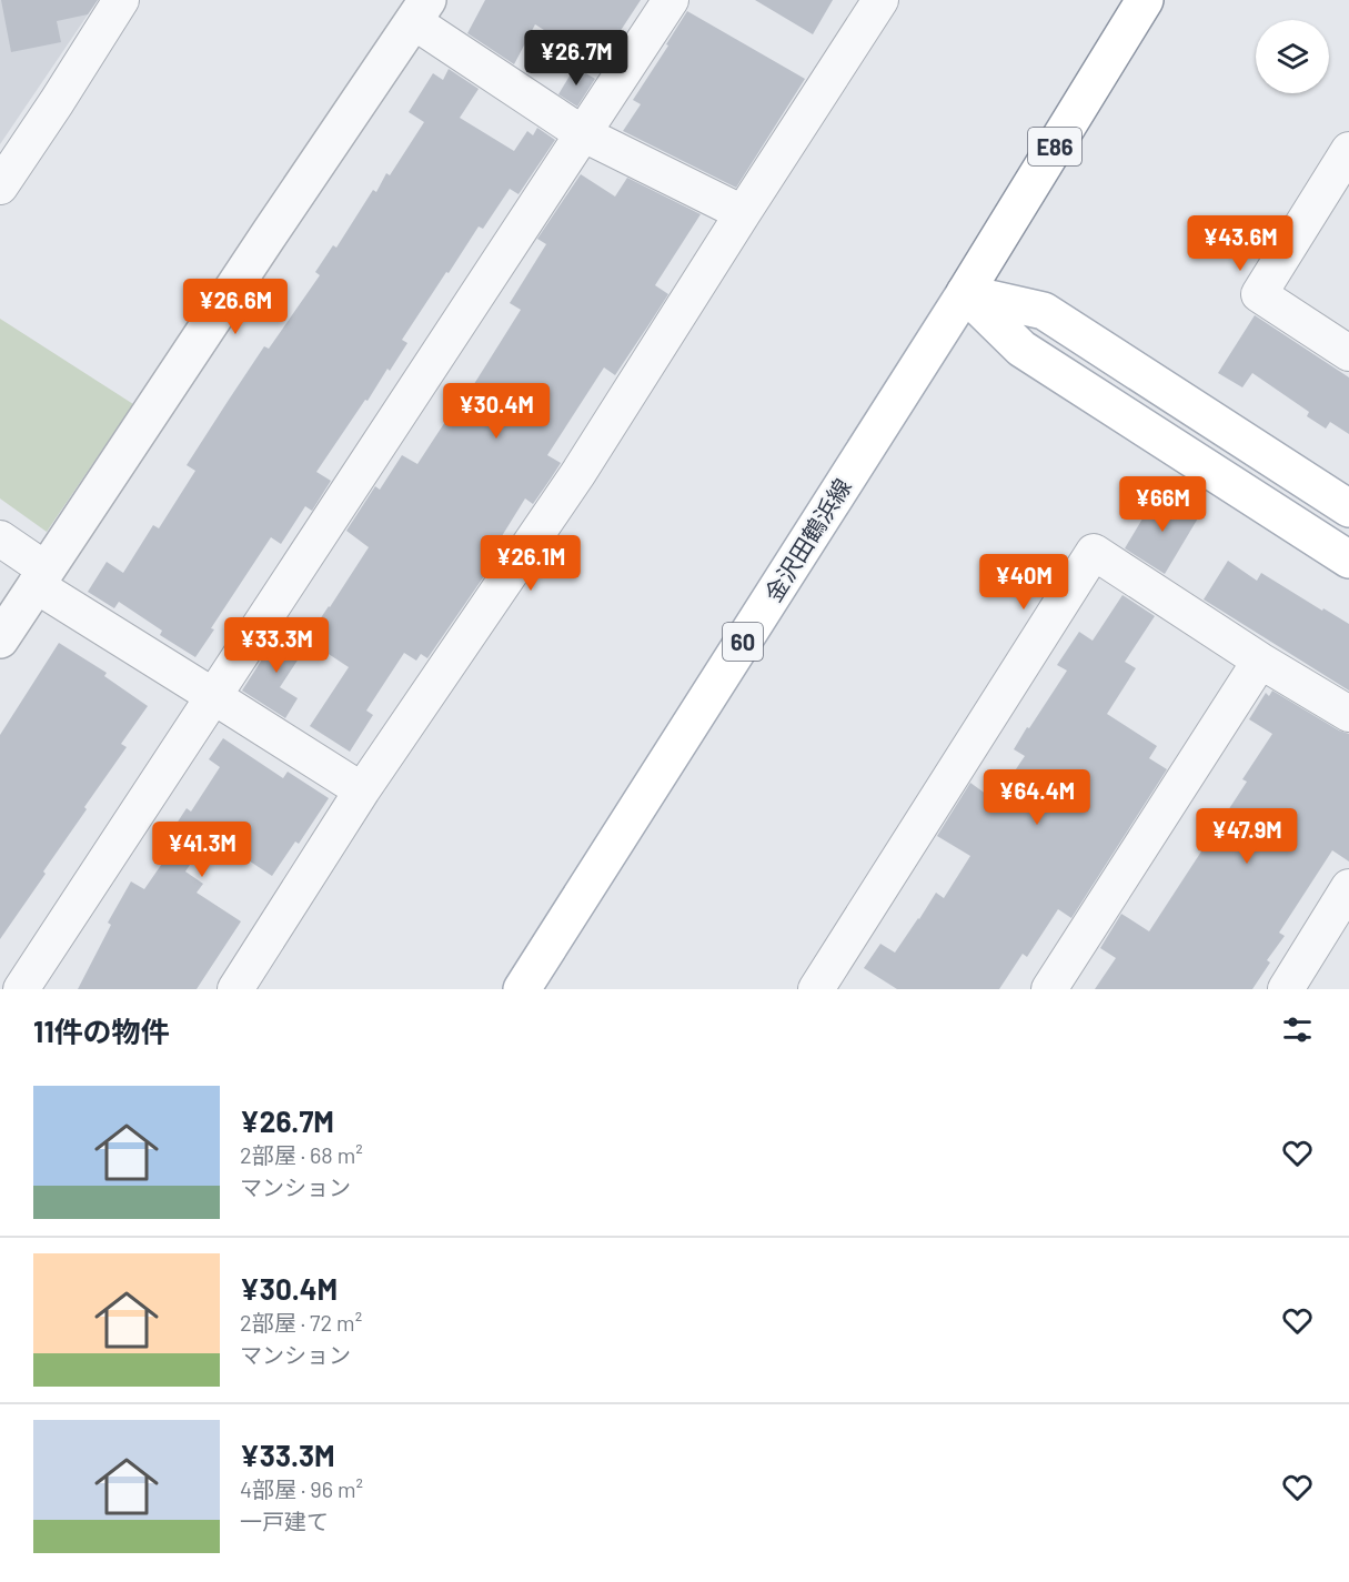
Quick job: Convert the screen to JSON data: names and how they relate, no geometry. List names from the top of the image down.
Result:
{
  "streets": {
    "main road": ["E86", "金沢田鶴浜線", "60"]
  },
  "crossings": [
    ["E86", "金沢田鶴浜線"]
  ],
  "page": {
    "price": [
      "¥26.7M",
      "¥43.6M",
      "¥26.6M",
      "¥30.4M",
      "¥66M",
      "¥26.1M",
      "¥40M",
      "¥33.3M",
      "¥64.4M",
      "¥47.9M",
      "¥41.3M"
    ],
    "heading": "11件の物件",
    "list": [
      {
        "name": "¥26.7M",
        "note": "2部屋 · 68 m² · マンション"
      },
      {
        "name": "¥30.4M",
        "note": "2部屋 · 72 m² · マンション"
      },
      {
        "name": "¥33.3M",
        "note": "4部屋 · 96 m² · 一戸建て"
      }
    ]
  }
}
